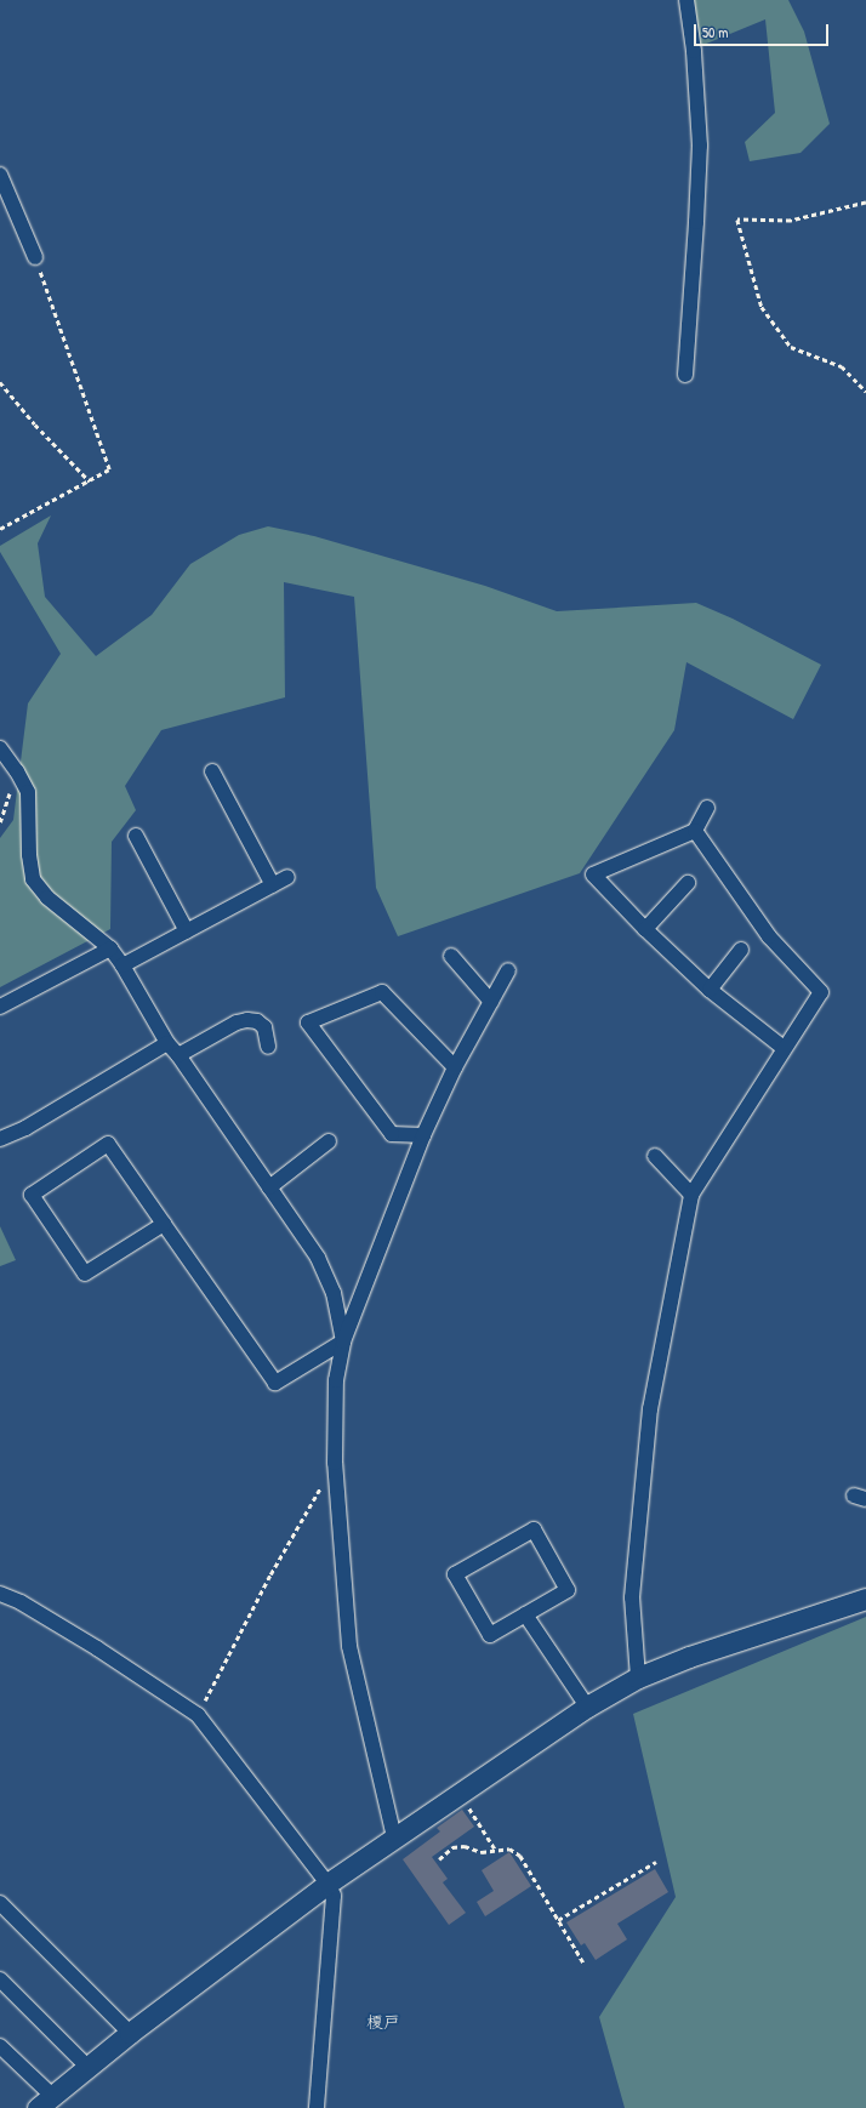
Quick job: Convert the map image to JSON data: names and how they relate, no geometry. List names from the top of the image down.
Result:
{
  "districts": ["榎戸"],
  "scale_bar": "50 m"
}
